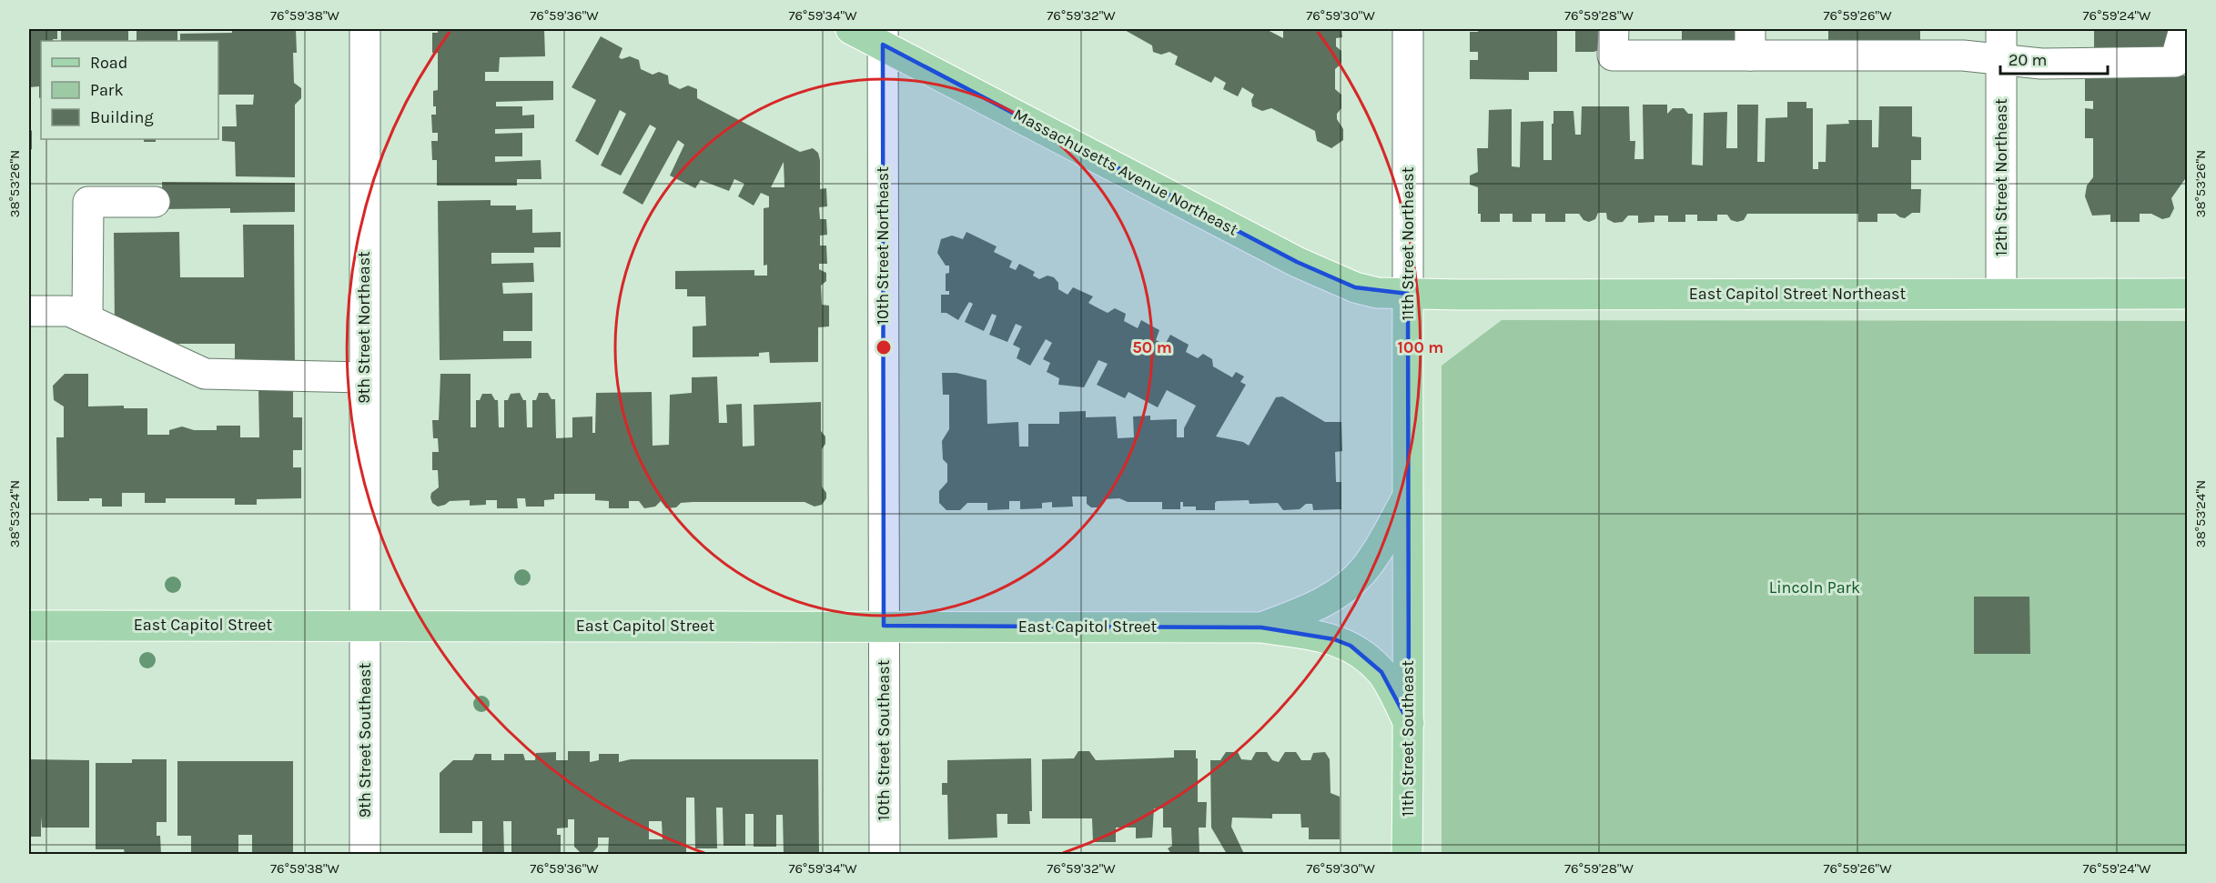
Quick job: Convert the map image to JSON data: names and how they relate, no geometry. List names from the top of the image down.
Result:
{
  "streets": {
    "main road": [
      "Massachusetts Avenue Northeast",
      "11th Street Northeast",
      "East Capitol Street Northeast",
      "East Capitol Street",
      "11th Street Southeast"
    ],
    "street": [
      "12th Street Northeast",
      "10th Street Northeast",
      "9th Street Northeast",
      "9th Street Southeast",
      "10th Street Southeast"
    ]
  },
  "crossings": [
    ["Massachusetts Avenue Northeast", "11th Street Northeast"],
    ["Massachusetts Avenue Northeast", "10th Street Northeast"],
    ["Massachusetts Avenue Northeast", "East Capitol Street Northeast"],
    ["12th Street Northeast", "East Capitol Street Northeast"],
    ["11th Street Northeast", "East Capitol Street Northeast"],
    ["11th Street Northeast", "11th Street Southeast"],
    ["10th Street Northeast", "East Capitol Street"],
    ["10th Street Northeast", "10th Street Southeast"],
    ["9th Street Northeast", "East Capitol Street"],
    ["9th Street Northeast", "9th Street Southeast"],
    ["East Capitol Street", "9th Street Southeast"],
    ["East Capitol Street", "10th Street Southeast"]
  ],
  "parks": ["Lincoln Park"],
  "legend": ["Road", "Park", "Building"],
  "scale_bar": "20 m",
  "coordinates": [
    "76°59'38\"W",
    "76°59'36\"W",
    "76°59'34\"W",
    "76°59'32\"W",
    "76°59'30\"W",
    "76°59'28\"W",
    "76°59'26\"W",
    "76°59'24\"W",
    "38°53'26\"N",
    "38°53'24\"N"
  ],
  "rings": ["50 m", "100 m"]
}
